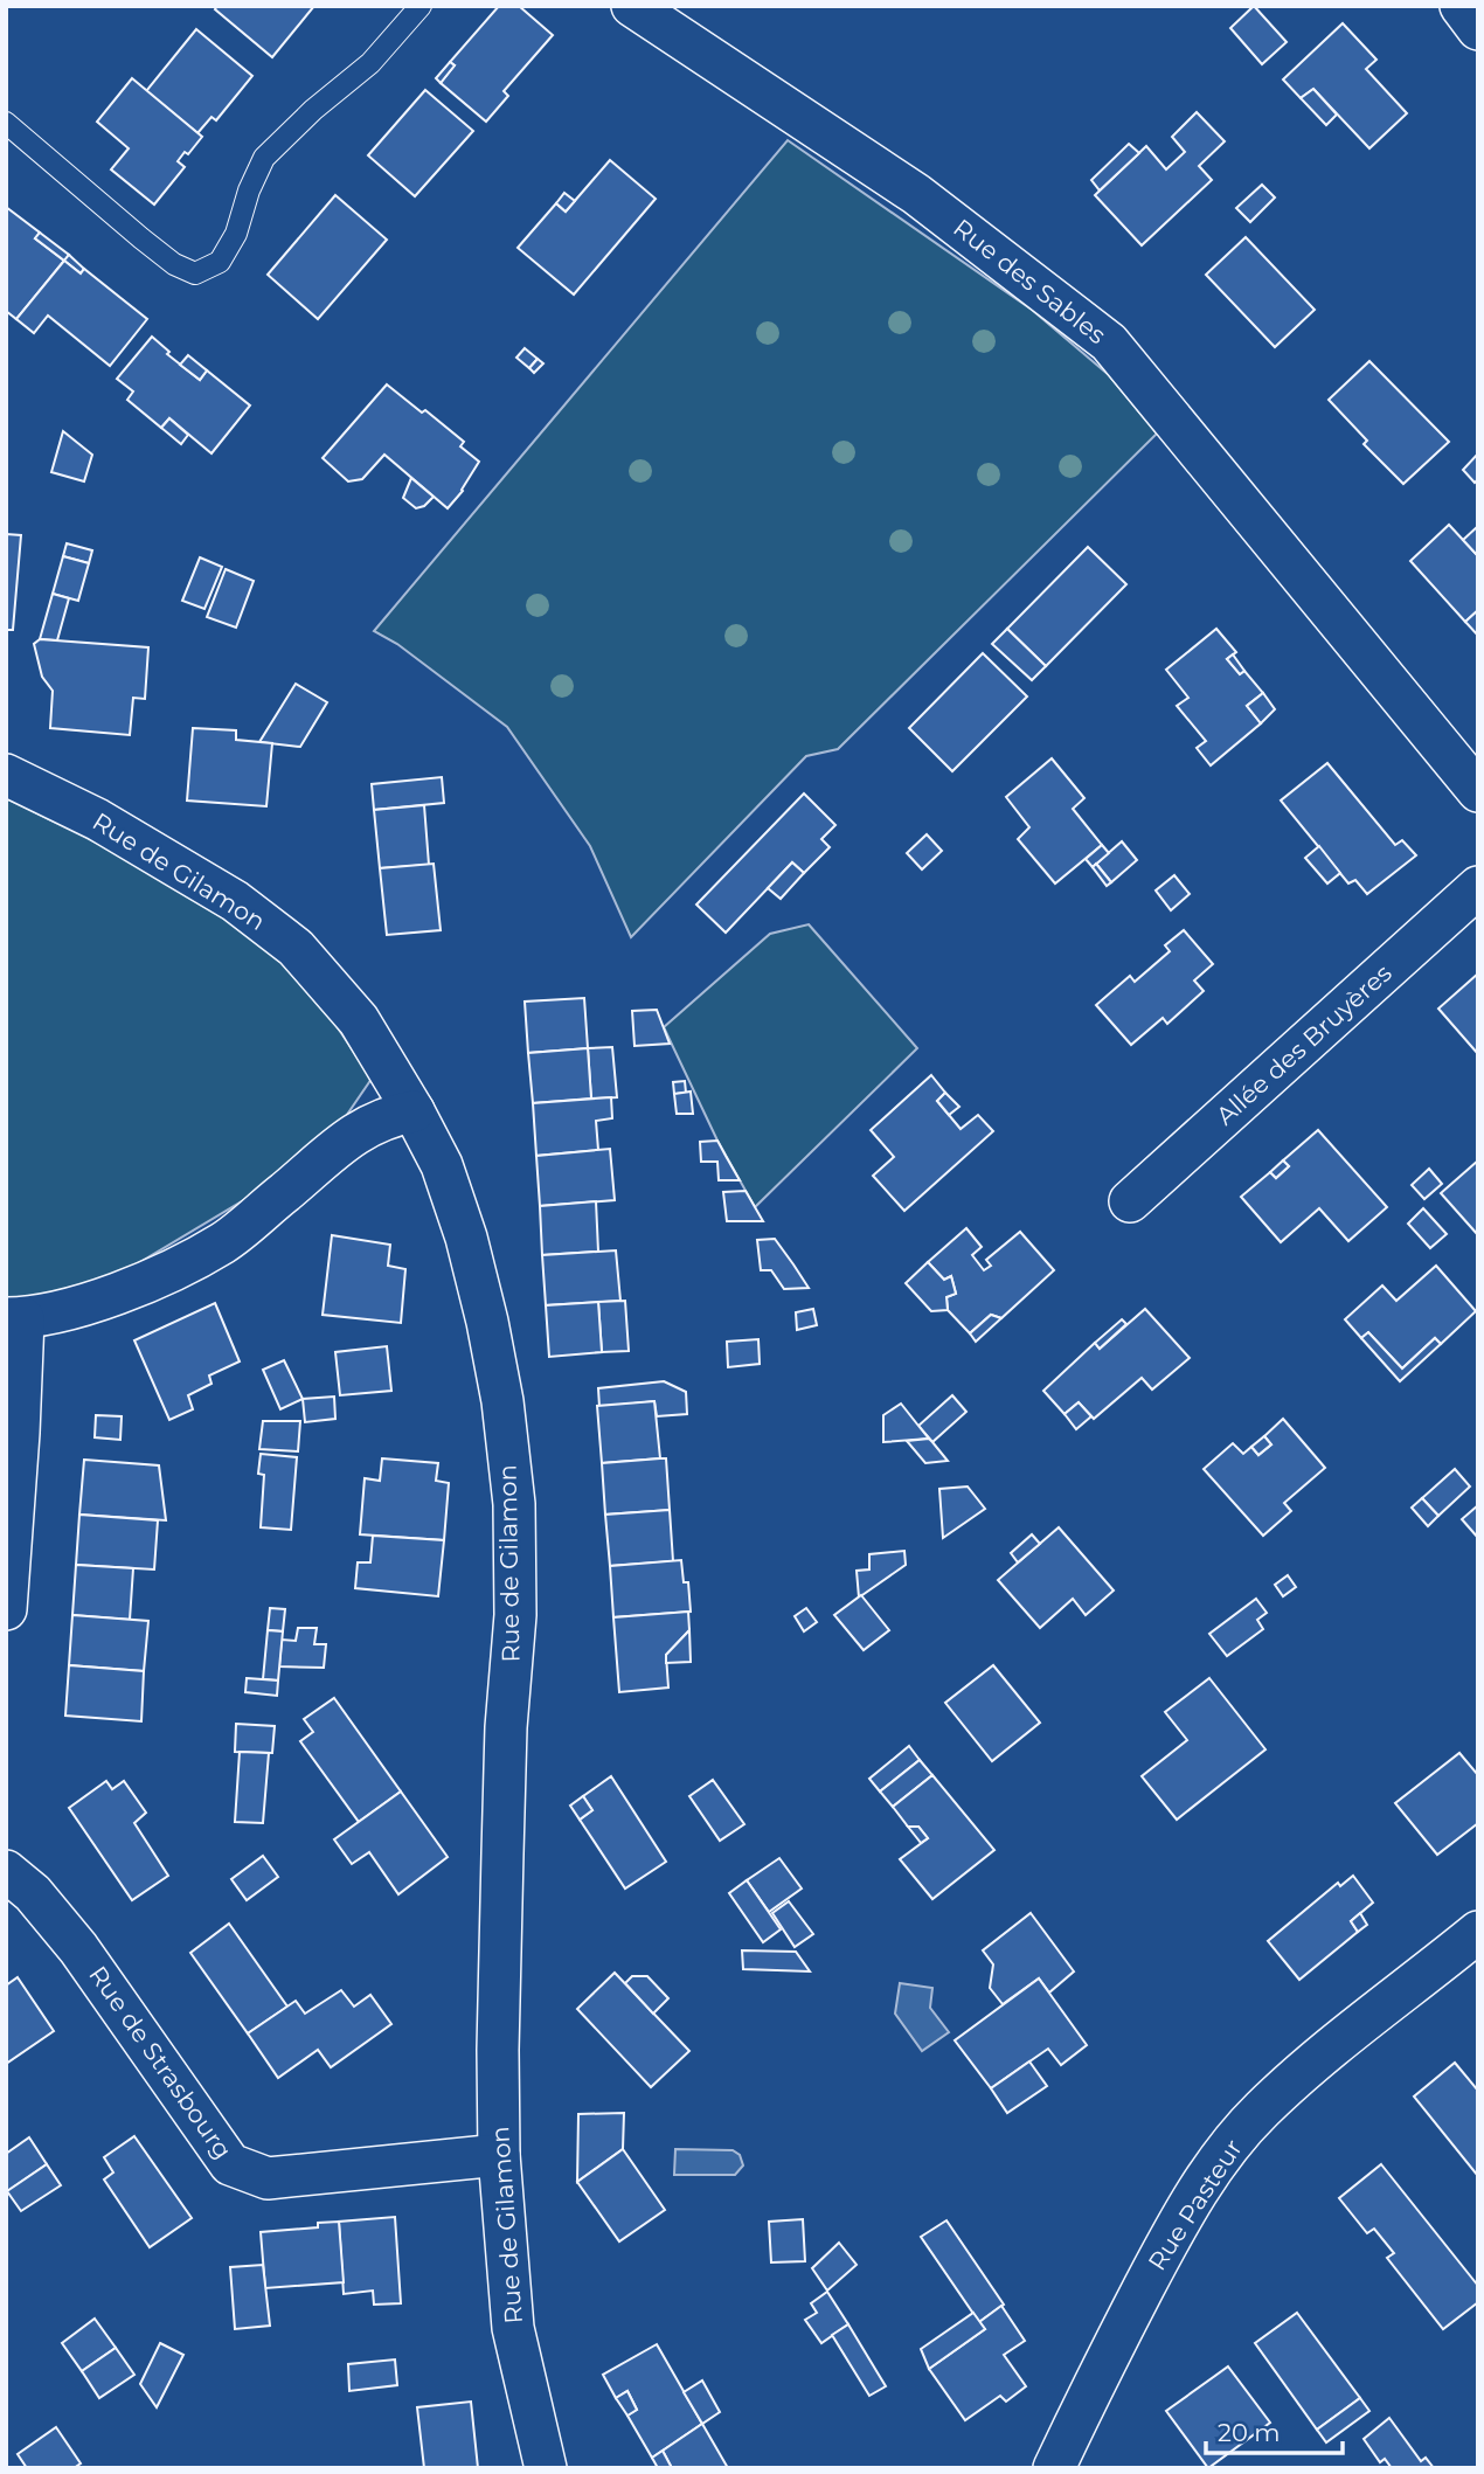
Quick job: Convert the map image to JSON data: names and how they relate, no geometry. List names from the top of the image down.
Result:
{
  "streets": {
    "street": [
      "Rue des Sables",
      "Rue de Gilamon",
      "Allée des Bruyères",
      "Rue de Strasbourg",
      "Rue Pasteur"
    ]
  },
  "crossings": [
    ["Rue de Gilamon", "Rue de Strasbourg"]
  ],
  "scale_bar": "20 m"
}
